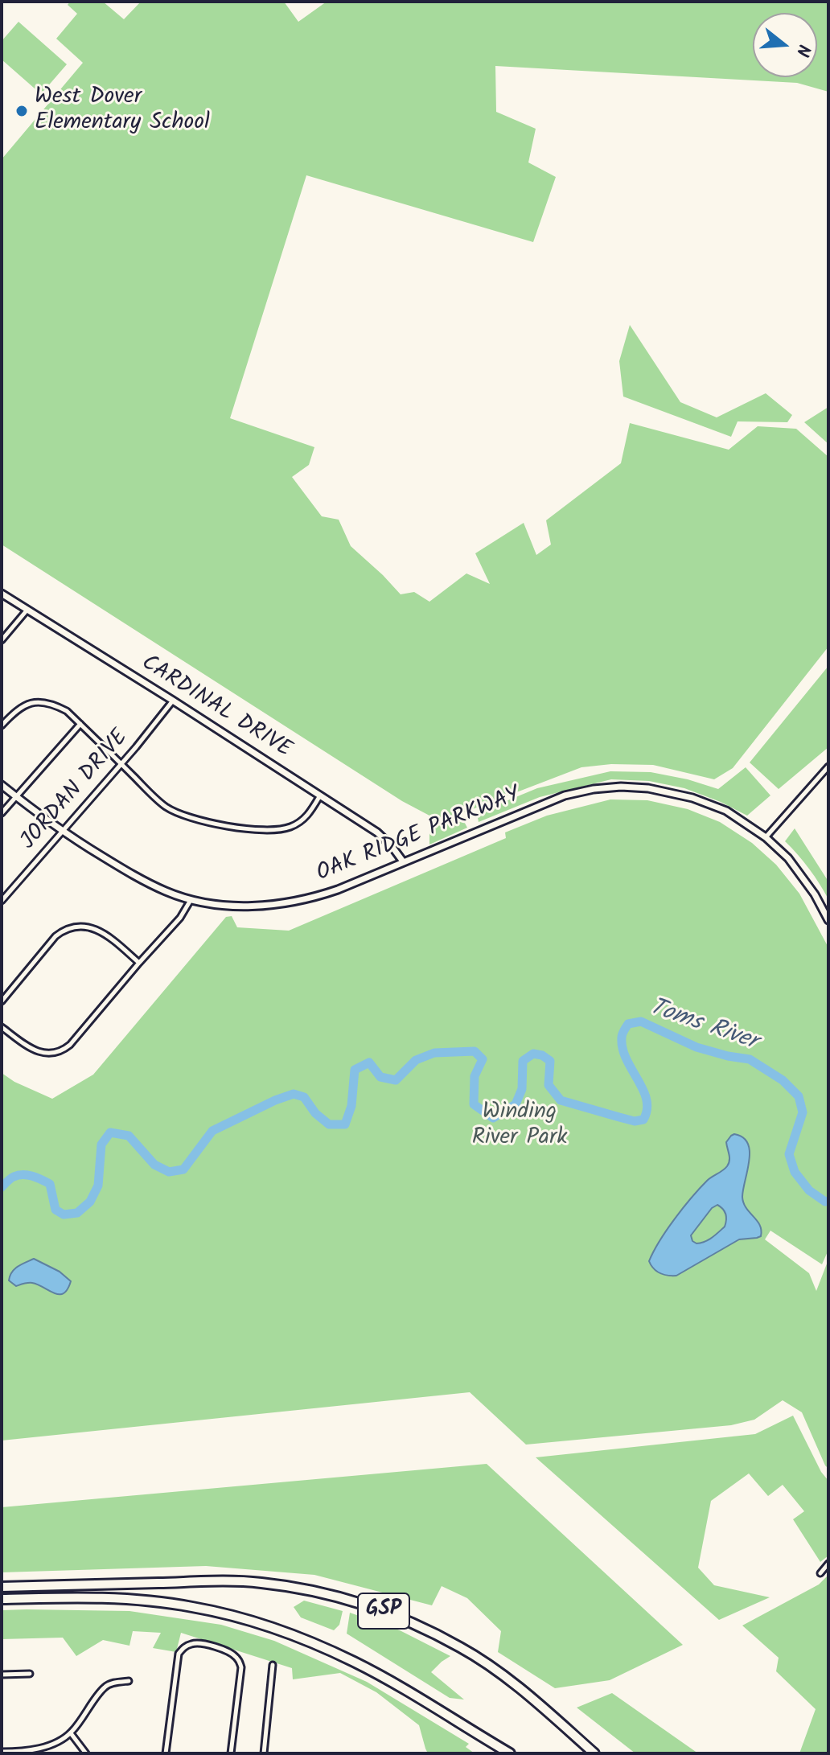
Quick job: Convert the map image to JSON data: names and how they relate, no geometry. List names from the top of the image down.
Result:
{
  "streets": {
    "highway": ["GSP"],
    "main road": ["CARDINAL DRIVE", "OAK RIDGE PARKWAY"],
    "street": ["JORDAN DRIVE"]
  },
  "crossings": [
    ["CARDINAL DRIVE", "JORDAN DRIVE"],
    ["CARDINAL DRIVE", "OAK RIDGE PARKWAY"],
    ["JORDAN DRIVE", "OAK RIDGE PARKWAY"]
  ],
  "water": ["Toms River"],
  "parks": ["Winding River Park"],
  "places": ["West Dover Elementary School"],
  "north": "right"
}
